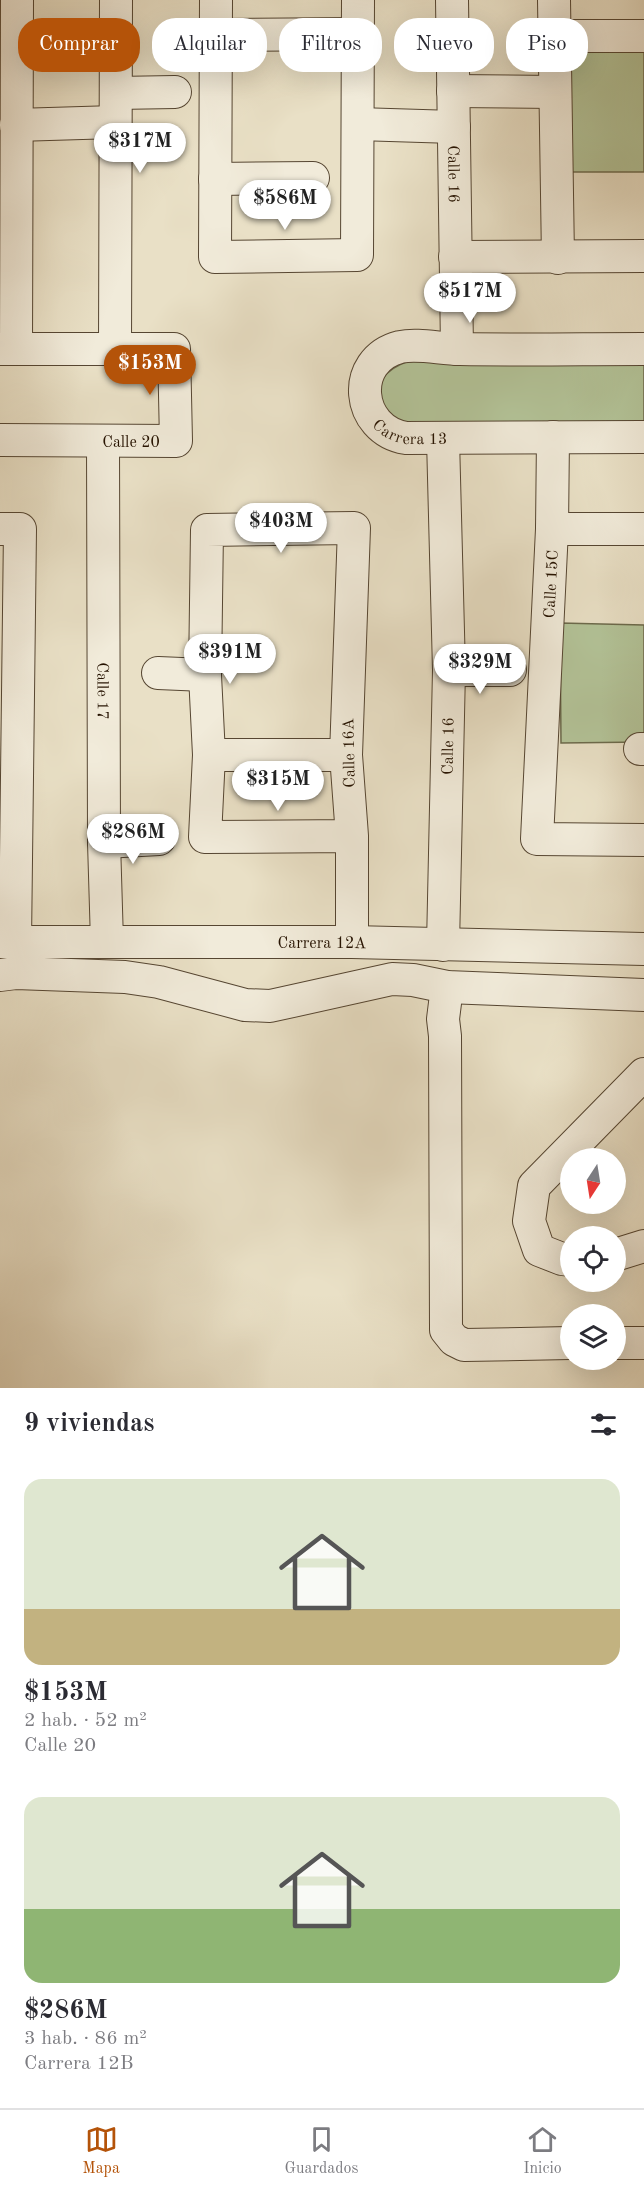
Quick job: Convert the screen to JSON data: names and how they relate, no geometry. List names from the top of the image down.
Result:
{
  "streets": {
    "street": [
      "Calle 16",
      "Carrera 13",
      "Calle 20",
      "Calle 15C",
      "Calle 17",
      "Calle 16A",
      "Carrera 12A"
    ]
  },
  "crossings": [
    ["Calle 16", "Carrera 13"],
    ["Calle 16", "Carrera 12A"],
    ["Carrera 13", "Calle 15C"],
    ["Calle 20", "Calle 17"],
    ["Calle 17", "Carrera 12A"],
    ["Calle 16A", "Carrera 12A"]
  ],
  "north": "bottom",
  "page": {
    "chip": [
      "Comprar",
      "Alquilar",
      "Filtros",
      "Nuevo",
      "Piso"
    ],
    "price": [
      "$317M",
      "$586M",
      "$517M",
      "$153M",
      "$403M",
      "$391M",
      "$329M",
      "$315M",
      "$286M"
    ],
    "heading": "9 viviendas",
    "list": [
      {
        "name": "$153M",
        "note": "2 hab. · 52 m² · Calle 20"
      },
      {
        "name": "$286M",
        "note": "3 hab. · 86 m² · Carrera 12B"
      }
    ],
    "tabs": ["Mapa", "Guardados", "Inicio"]
  }
}
